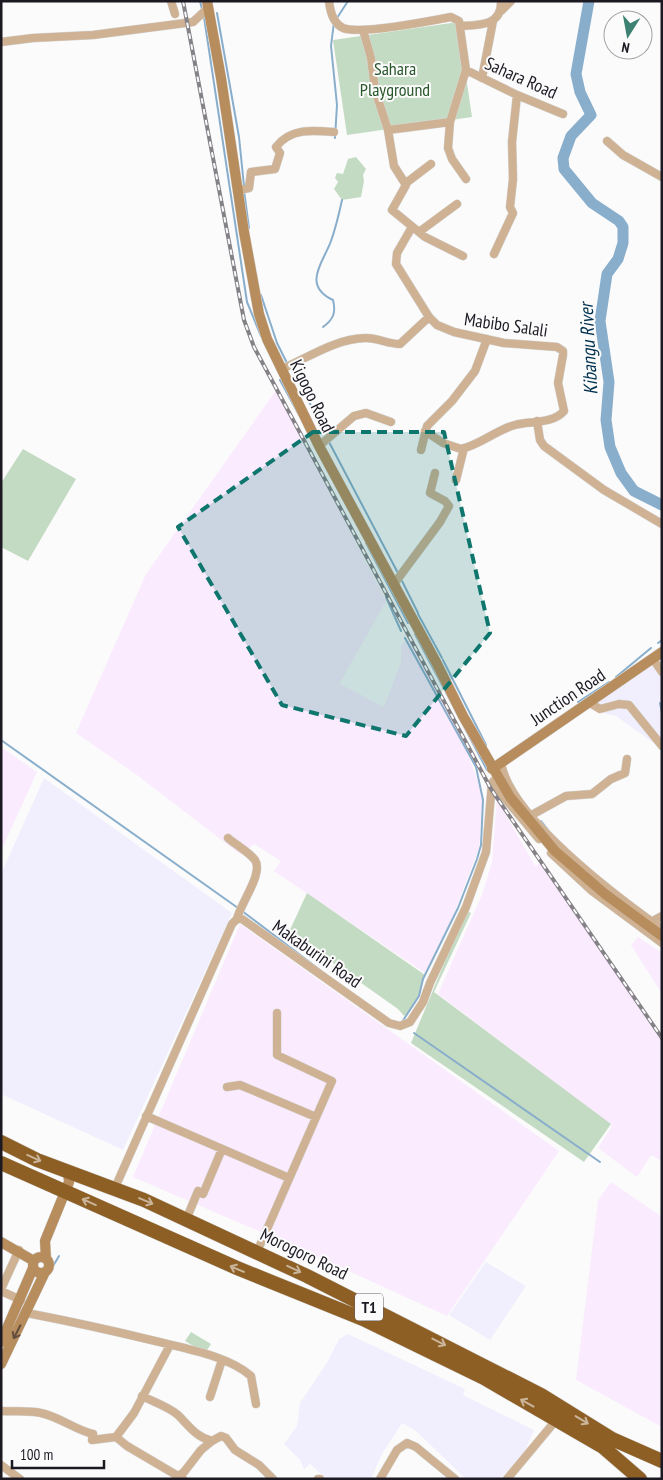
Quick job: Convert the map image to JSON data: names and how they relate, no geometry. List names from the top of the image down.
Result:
{
  "streets": {
    "highway": ["Morogoro Road", "T1"],
    "main road": ["Kigogo Road", "Junction Road"],
    "street": ["Sahara Road", "Mabibo Salali", "Makaburini Road"]
  },
  "crossings": [
    ["Kigogo Road", "Junction Road"],
    ["Kigogo Road", "Makaburini Road"],
    ["Junction Road", "Makaburini Road"]
  ],
  "water": ["Kibangu River"],
  "parks": ["Sahara Playground"],
  "scale_bar": "100 m",
  "north": "bottom"
}
